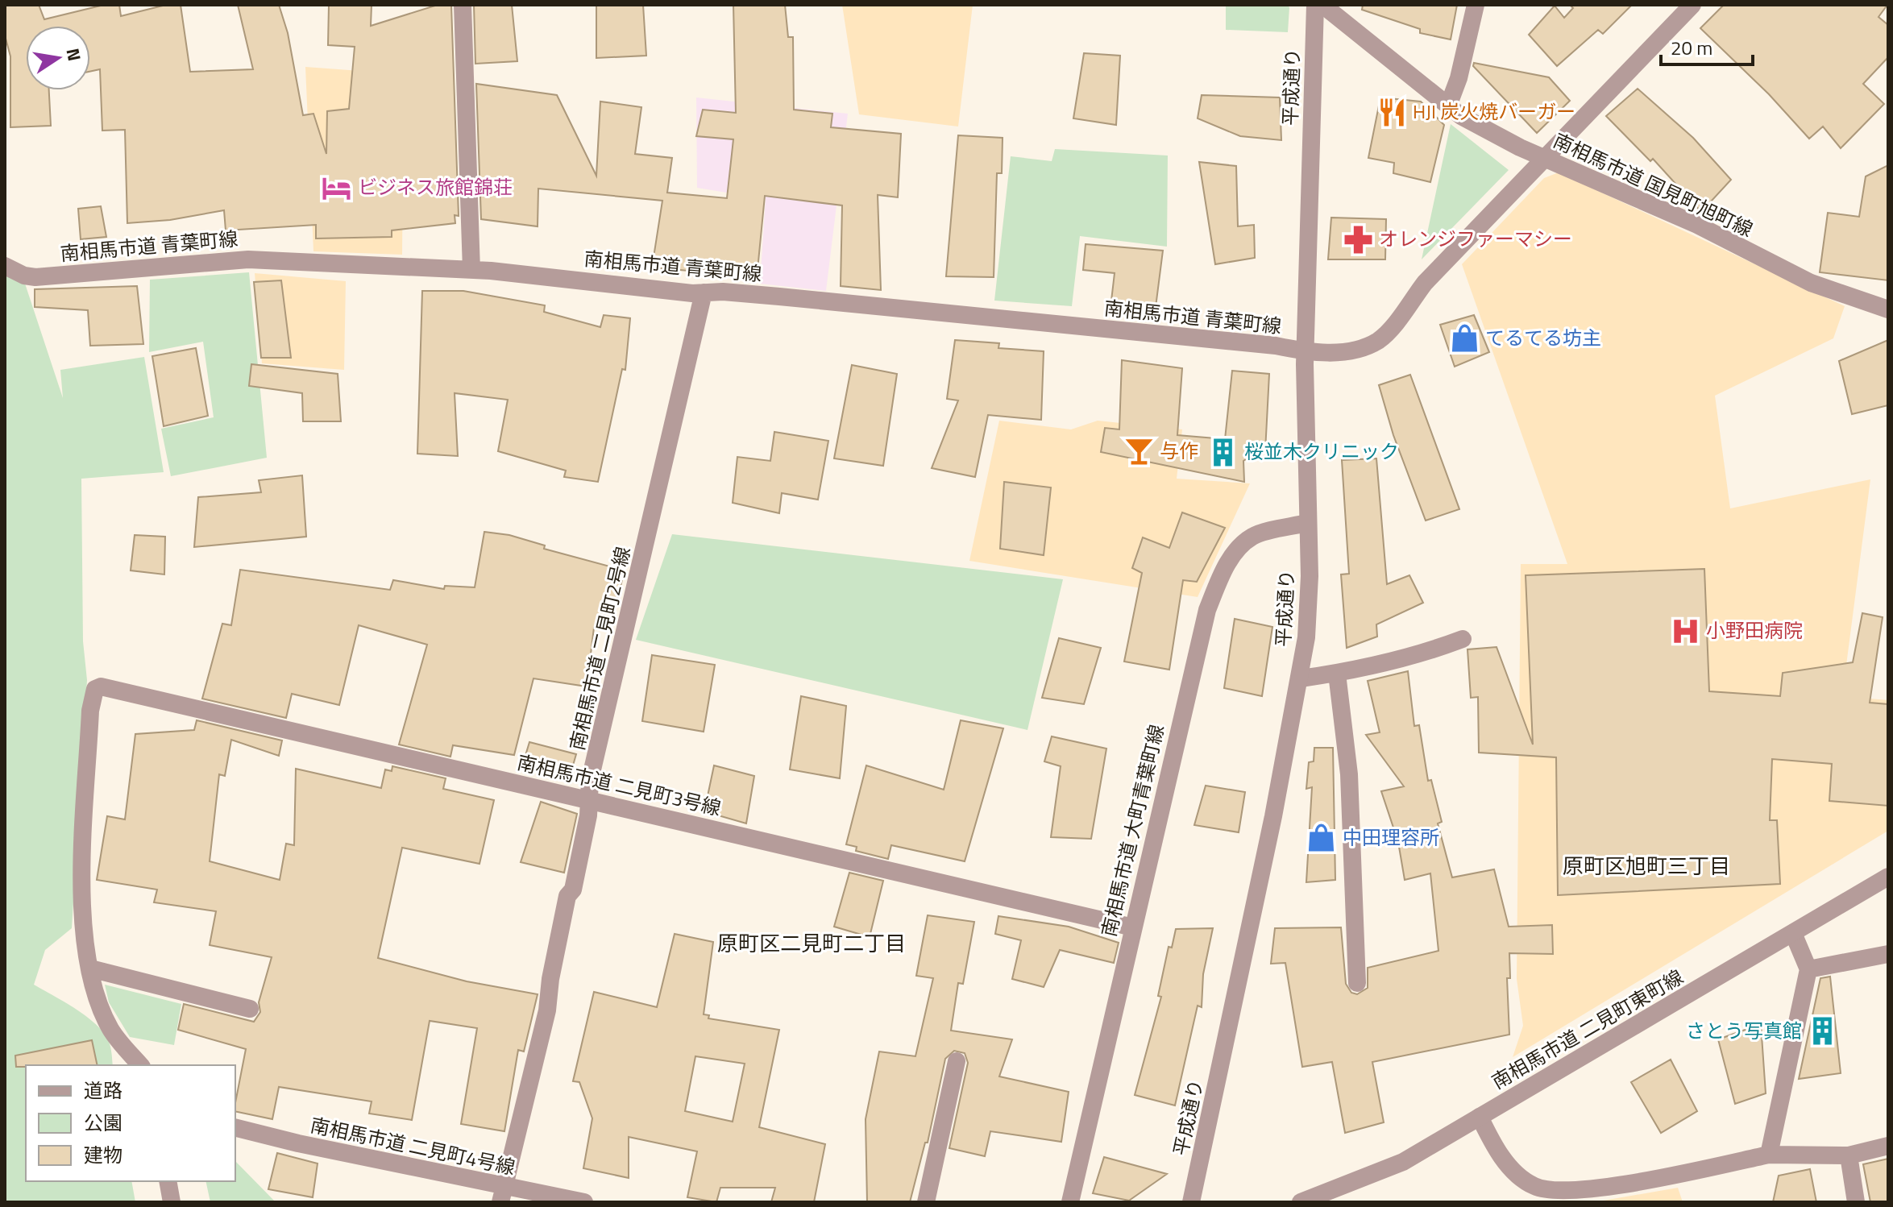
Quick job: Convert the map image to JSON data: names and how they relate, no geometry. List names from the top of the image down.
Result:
{
  "streets": {
    "street": [
      "平成通り",
      "南相馬市道 国見町旭町線",
      "南相馬市道 青葉町線",
      "南相馬市道 二見町2号線",
      "南相馬市道 二見町3号線",
      "南相馬市道 大町青葉町線",
      "南相馬市道 二見町東町線",
      "南相馬市道 二見町4号線"
    ]
  },
  "crossings": [
    ["平成通り", "南相馬市道 青葉町線"],
    ["平成通り", "南相馬市道 大町青葉町線"],
    ["南相馬市道 青葉町線", "南相馬市道 二見町2号線"],
    ["南相馬市道 二見町2号線", "南相馬市道 二見町3号線"],
    ["南相馬市道 二見町2号線", "南相馬市道 二見町4号線"],
    ["南相馬市道 二見町3号線", "南相馬市道 大町青葉町線"]
  ],
  "districts": ["原町区旭町三丁目", "原町区二見町二丁目"],
  "places": {
    "restaurant": ["HJI 炭火焼バーガー"],
    "hotel": ["ビジネス旅館錦荘"],
    "pharmacy": ["オレンジファーマシー"],
    "shop": ["てるてる坊主", "中田理容所"],
    "bar": ["与作"],
    "building": ["桜並木クリニック", "さとう写真館"],
    "hospital": ["小野田病院"]
  },
  "legend": ["道路", "公園", "建物"],
  "scale_bar": "20 m",
  "north": "right"
}
